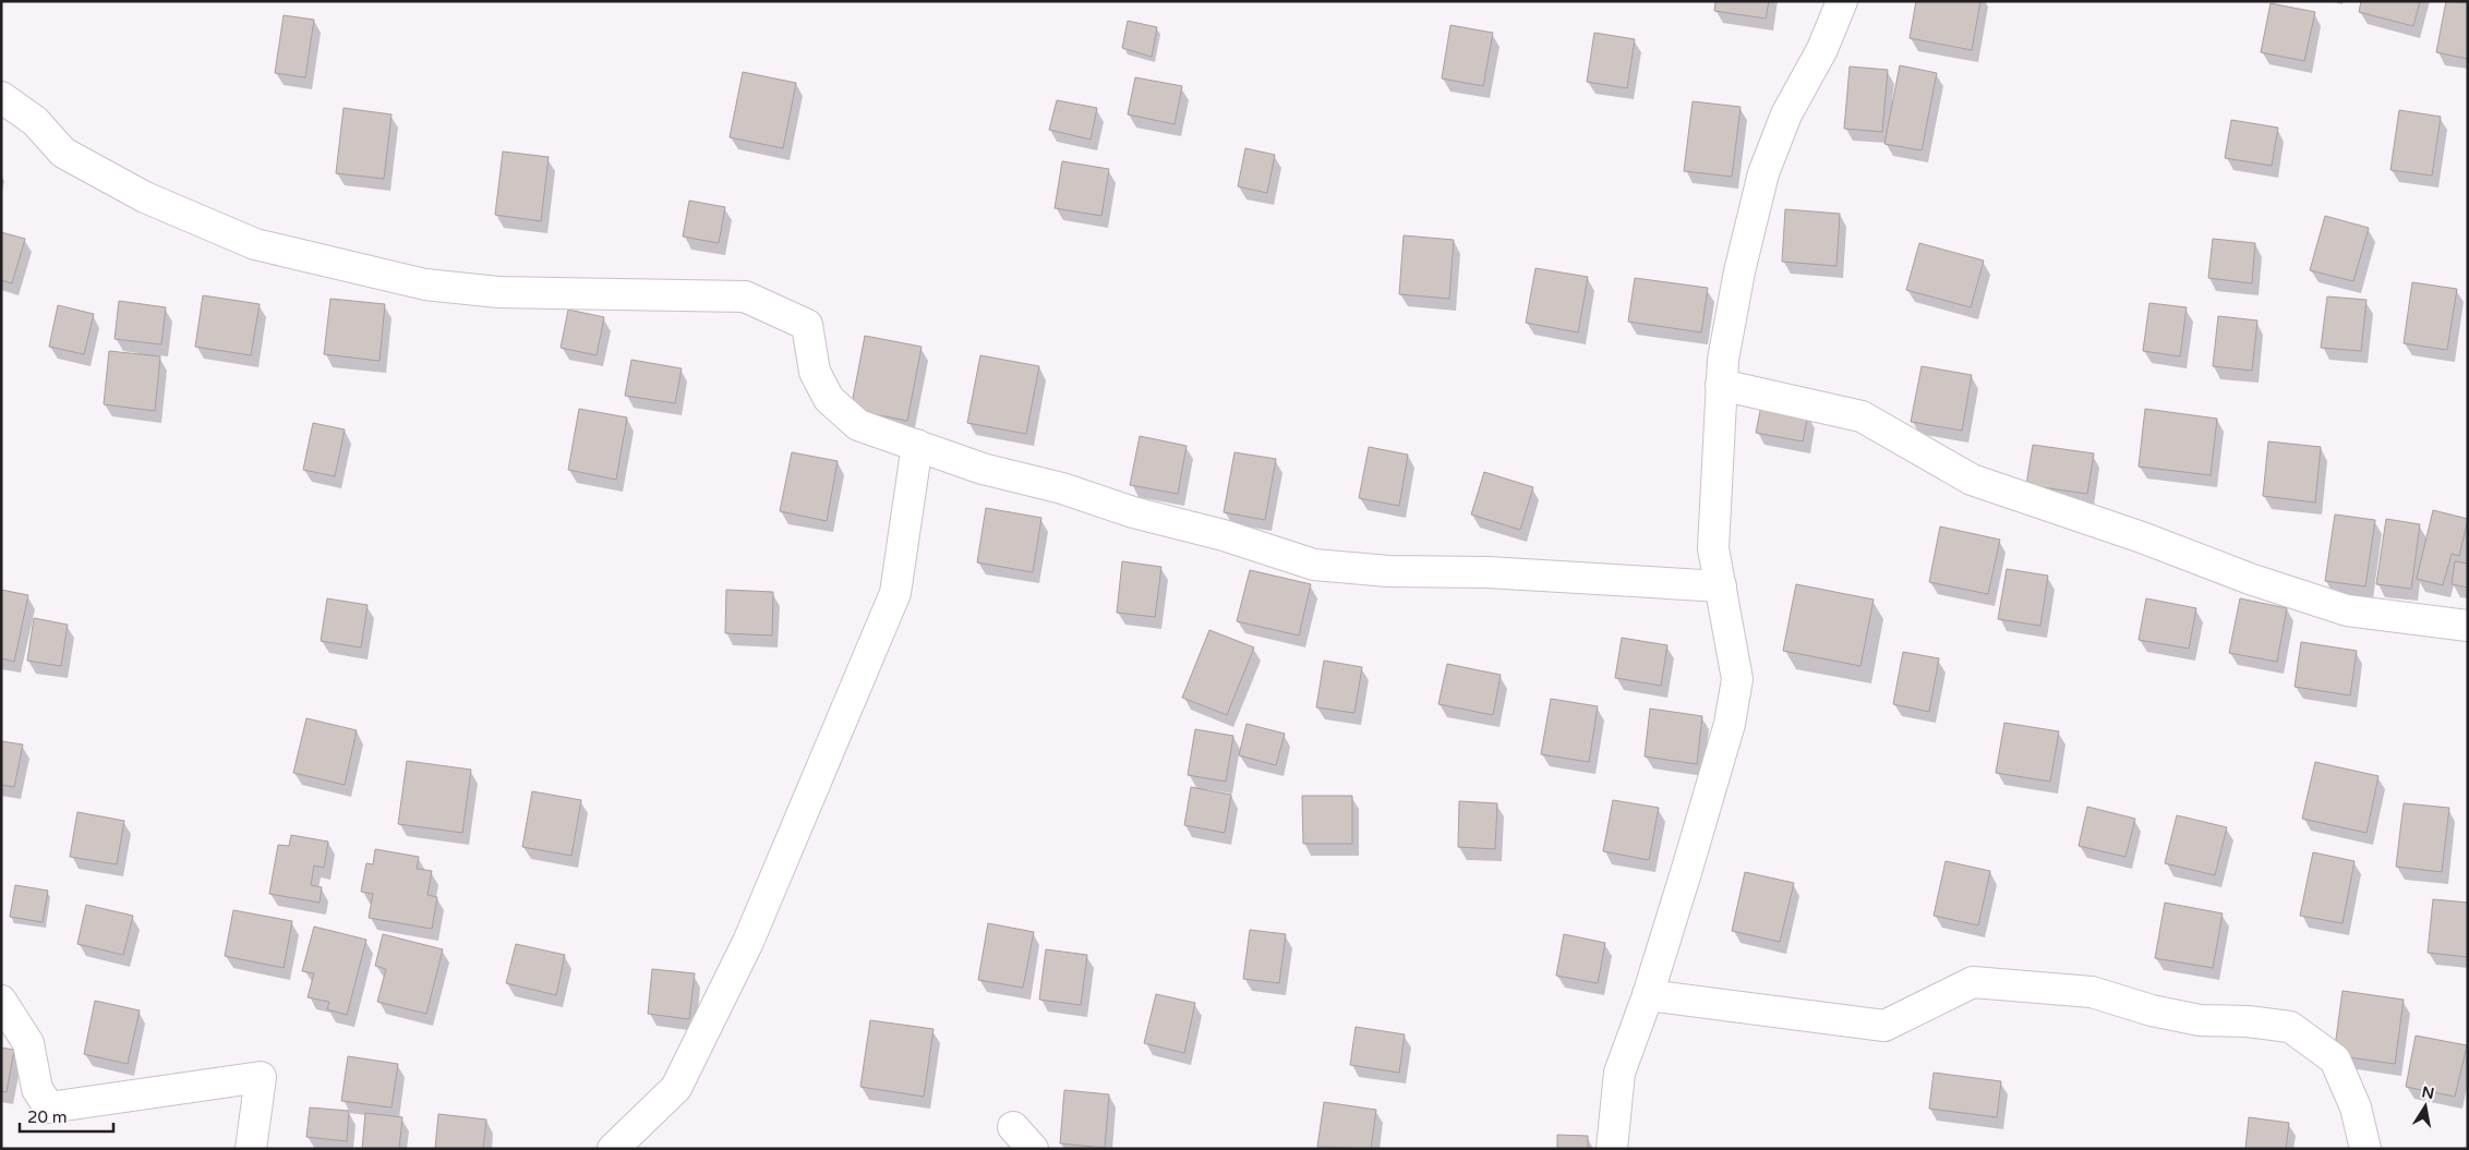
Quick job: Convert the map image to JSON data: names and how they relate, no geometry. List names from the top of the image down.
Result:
{
  "scale_bar": "20 m",
  "north": "top"
}
